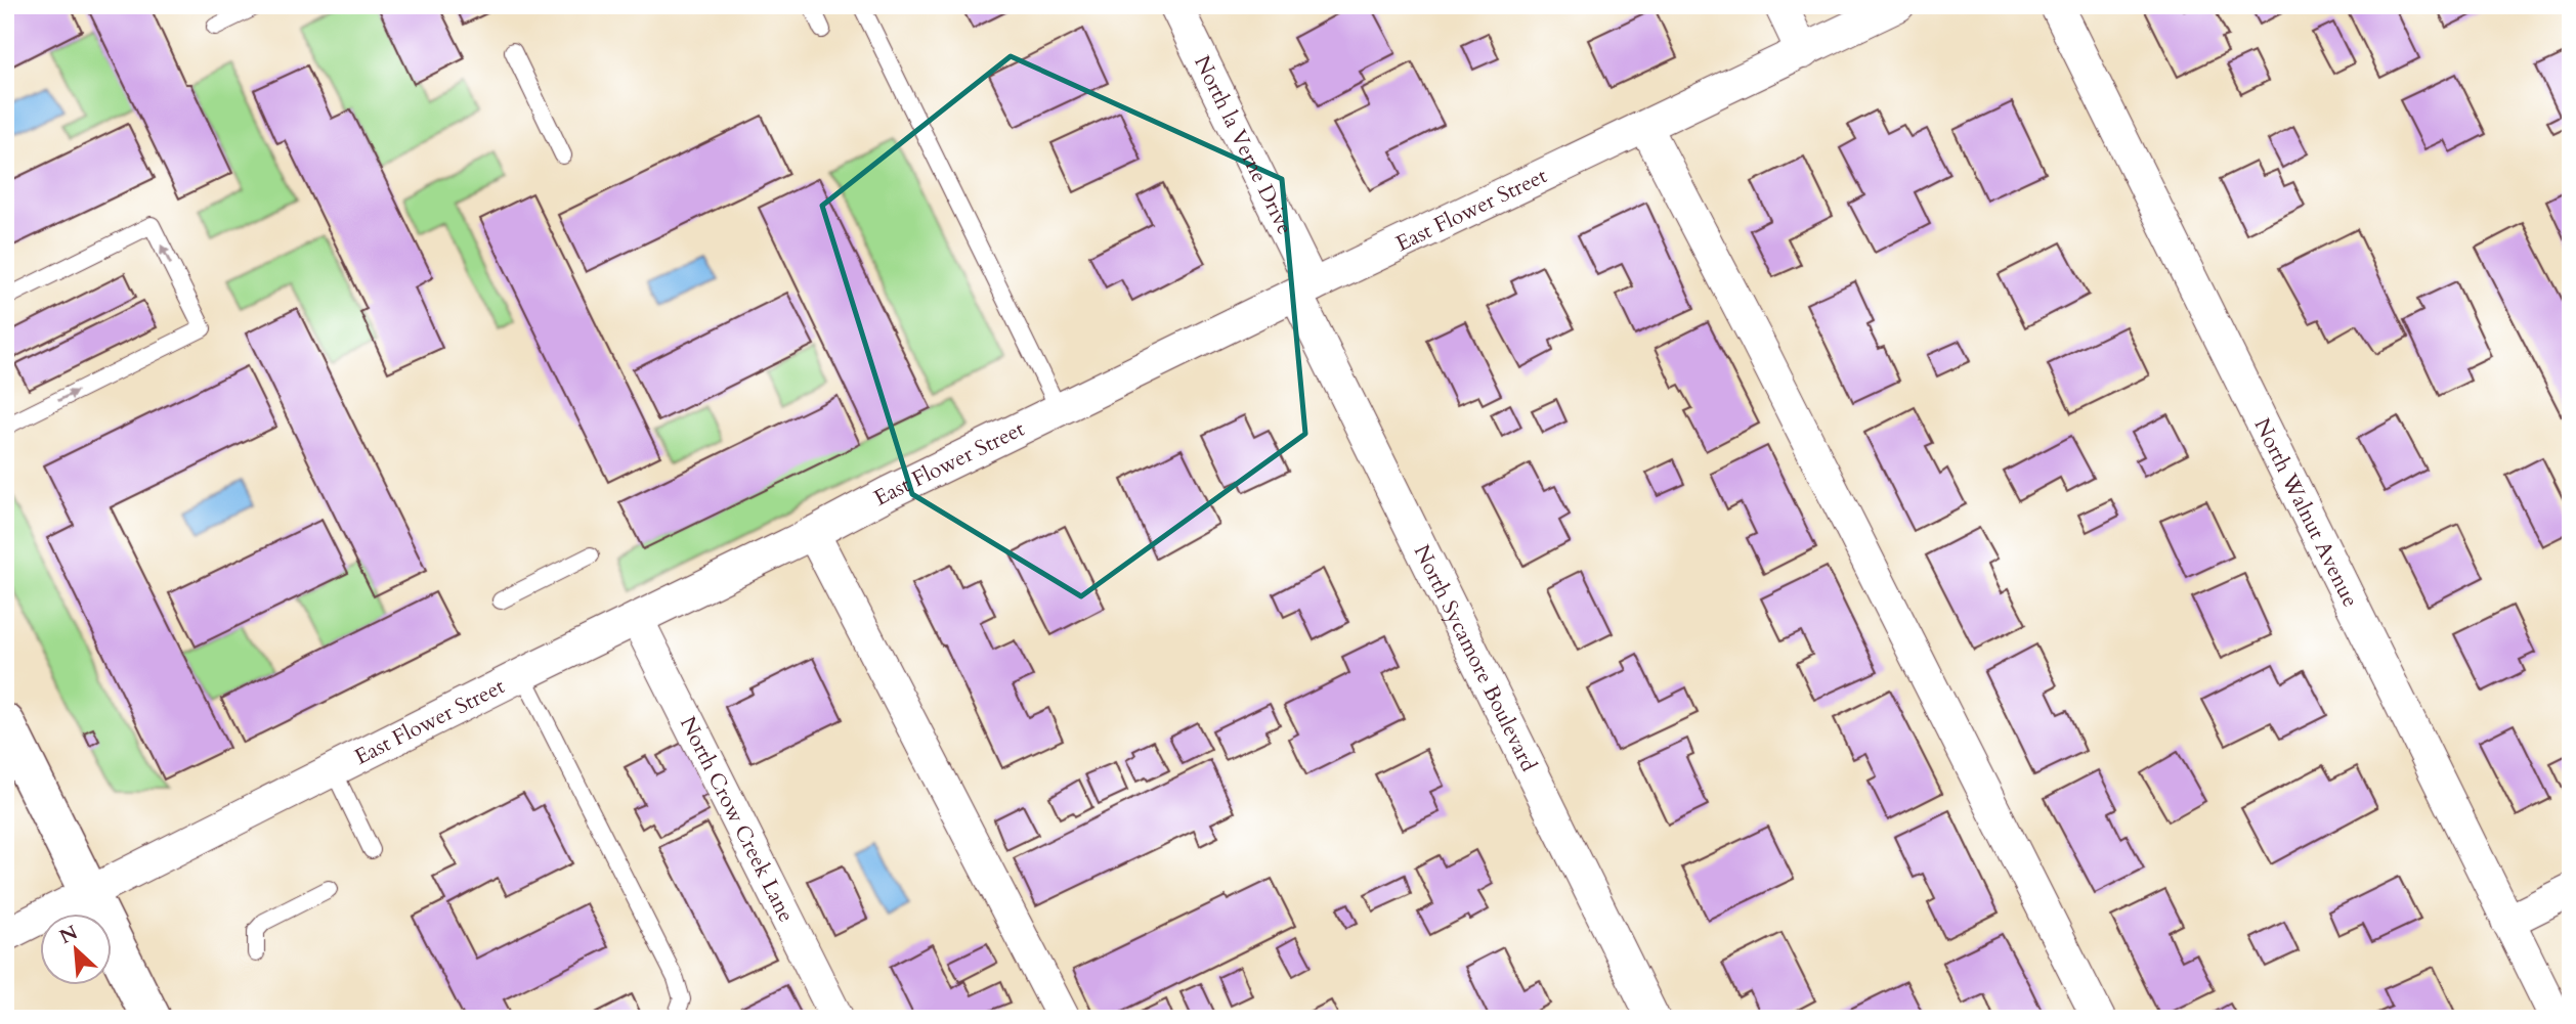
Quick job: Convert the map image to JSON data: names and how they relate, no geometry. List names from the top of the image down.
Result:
{
  "streets": {
    "street": [
      "North la Verne Drive",
      "East Flower Street",
      "North Walnut Avenue",
      "North Sycamore Boulevard",
      "North Crow Creek Lane"
    ]
  },
  "crossings": [
    ["North la Verne Drive", "East Flower Street"],
    ["North la Verne Drive", "North Sycamore Boulevard"],
    ["East Flower Street", "North Sycamore Boulevard"],
    ["East Flower Street", "North Crow Creek Lane"]
  ],
  "north": "top left"
}
